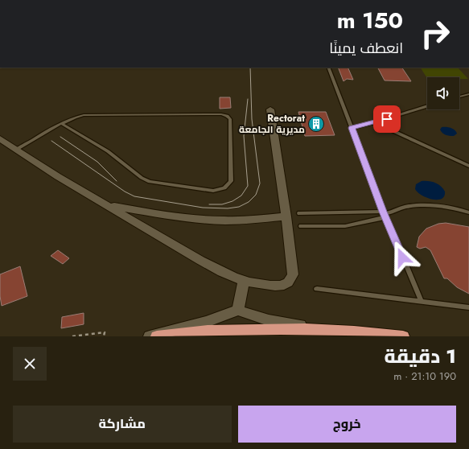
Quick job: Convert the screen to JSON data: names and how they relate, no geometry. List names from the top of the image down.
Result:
{
  "places": {
    "building": ["Rectorat مديرية الجامعة"]
  },
  "page": {
    "turn": ["150 m", "انعطف يمينًا"],
    "heading": ["1 دقيقة", "190 m · 21:10"],
    "buttons": ["خروج", "مشاركة"]
  }
}
